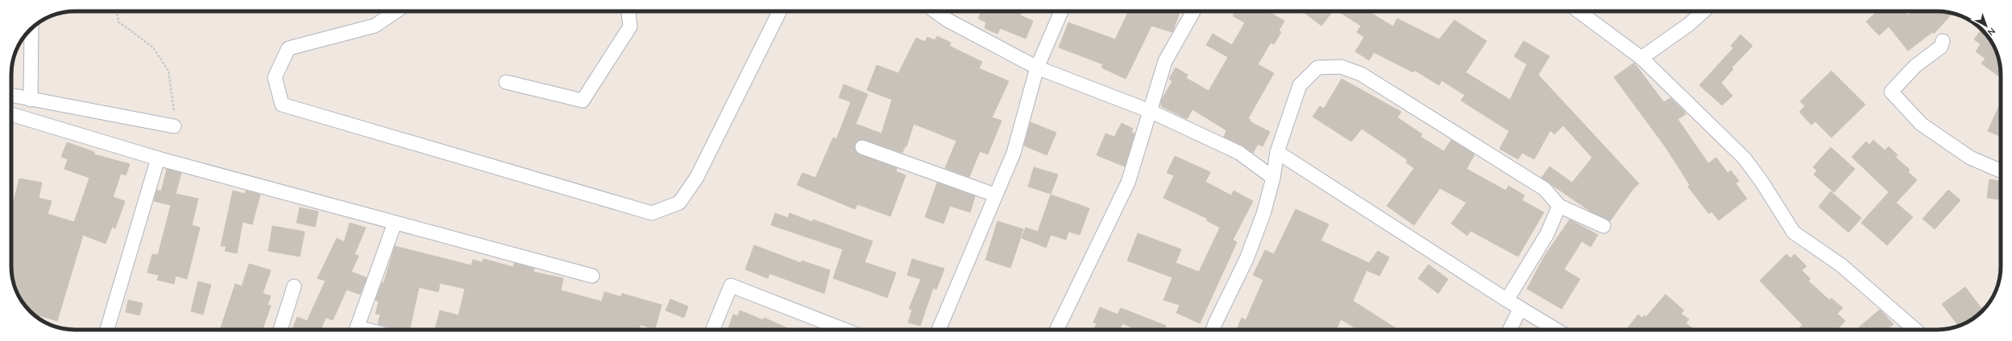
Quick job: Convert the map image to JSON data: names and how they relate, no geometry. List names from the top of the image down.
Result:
{
  "north": "bottom right"
}
